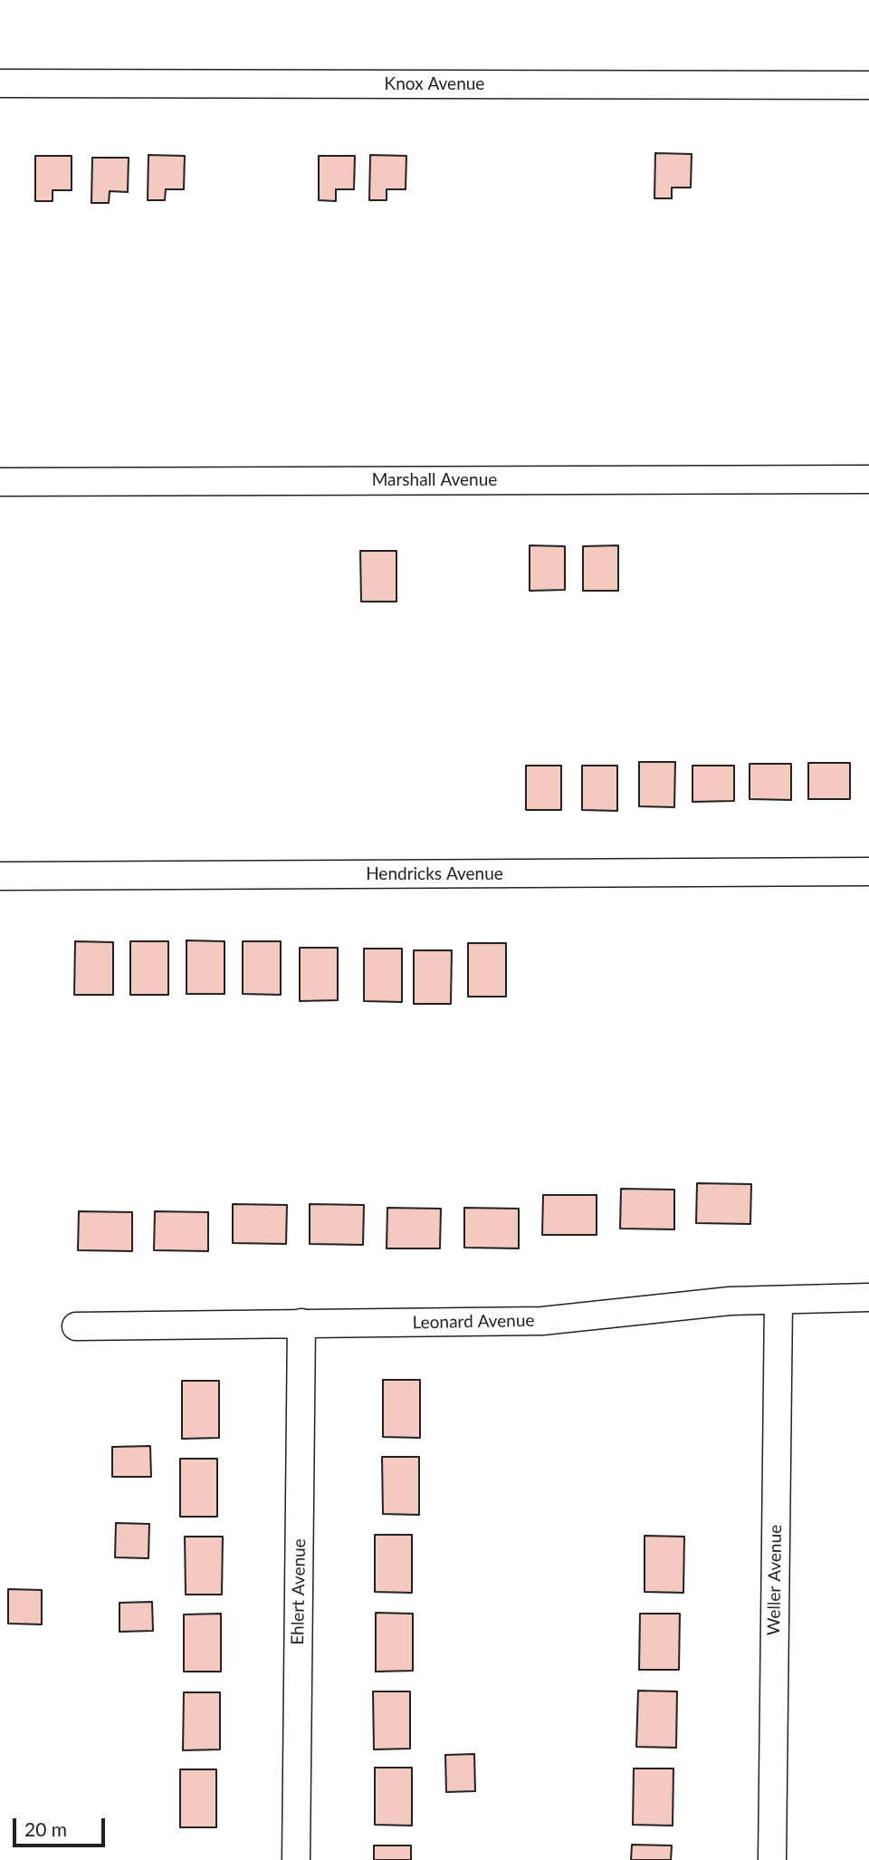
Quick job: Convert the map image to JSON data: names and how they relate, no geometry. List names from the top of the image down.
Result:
{
  "streets": {
    "street": [
      "Knox Avenue",
      "Marshall Avenue",
      "Hendricks Avenue",
      "Leonard Avenue",
      "Weller Avenue",
      "Ehlert Avenue"
    ]
  },
  "crossings": [
    ["Leonard Avenue", "Weller Avenue"],
    ["Leonard Avenue", "Ehlert Avenue"]
  ],
  "scale_bar": "20 m"
}
